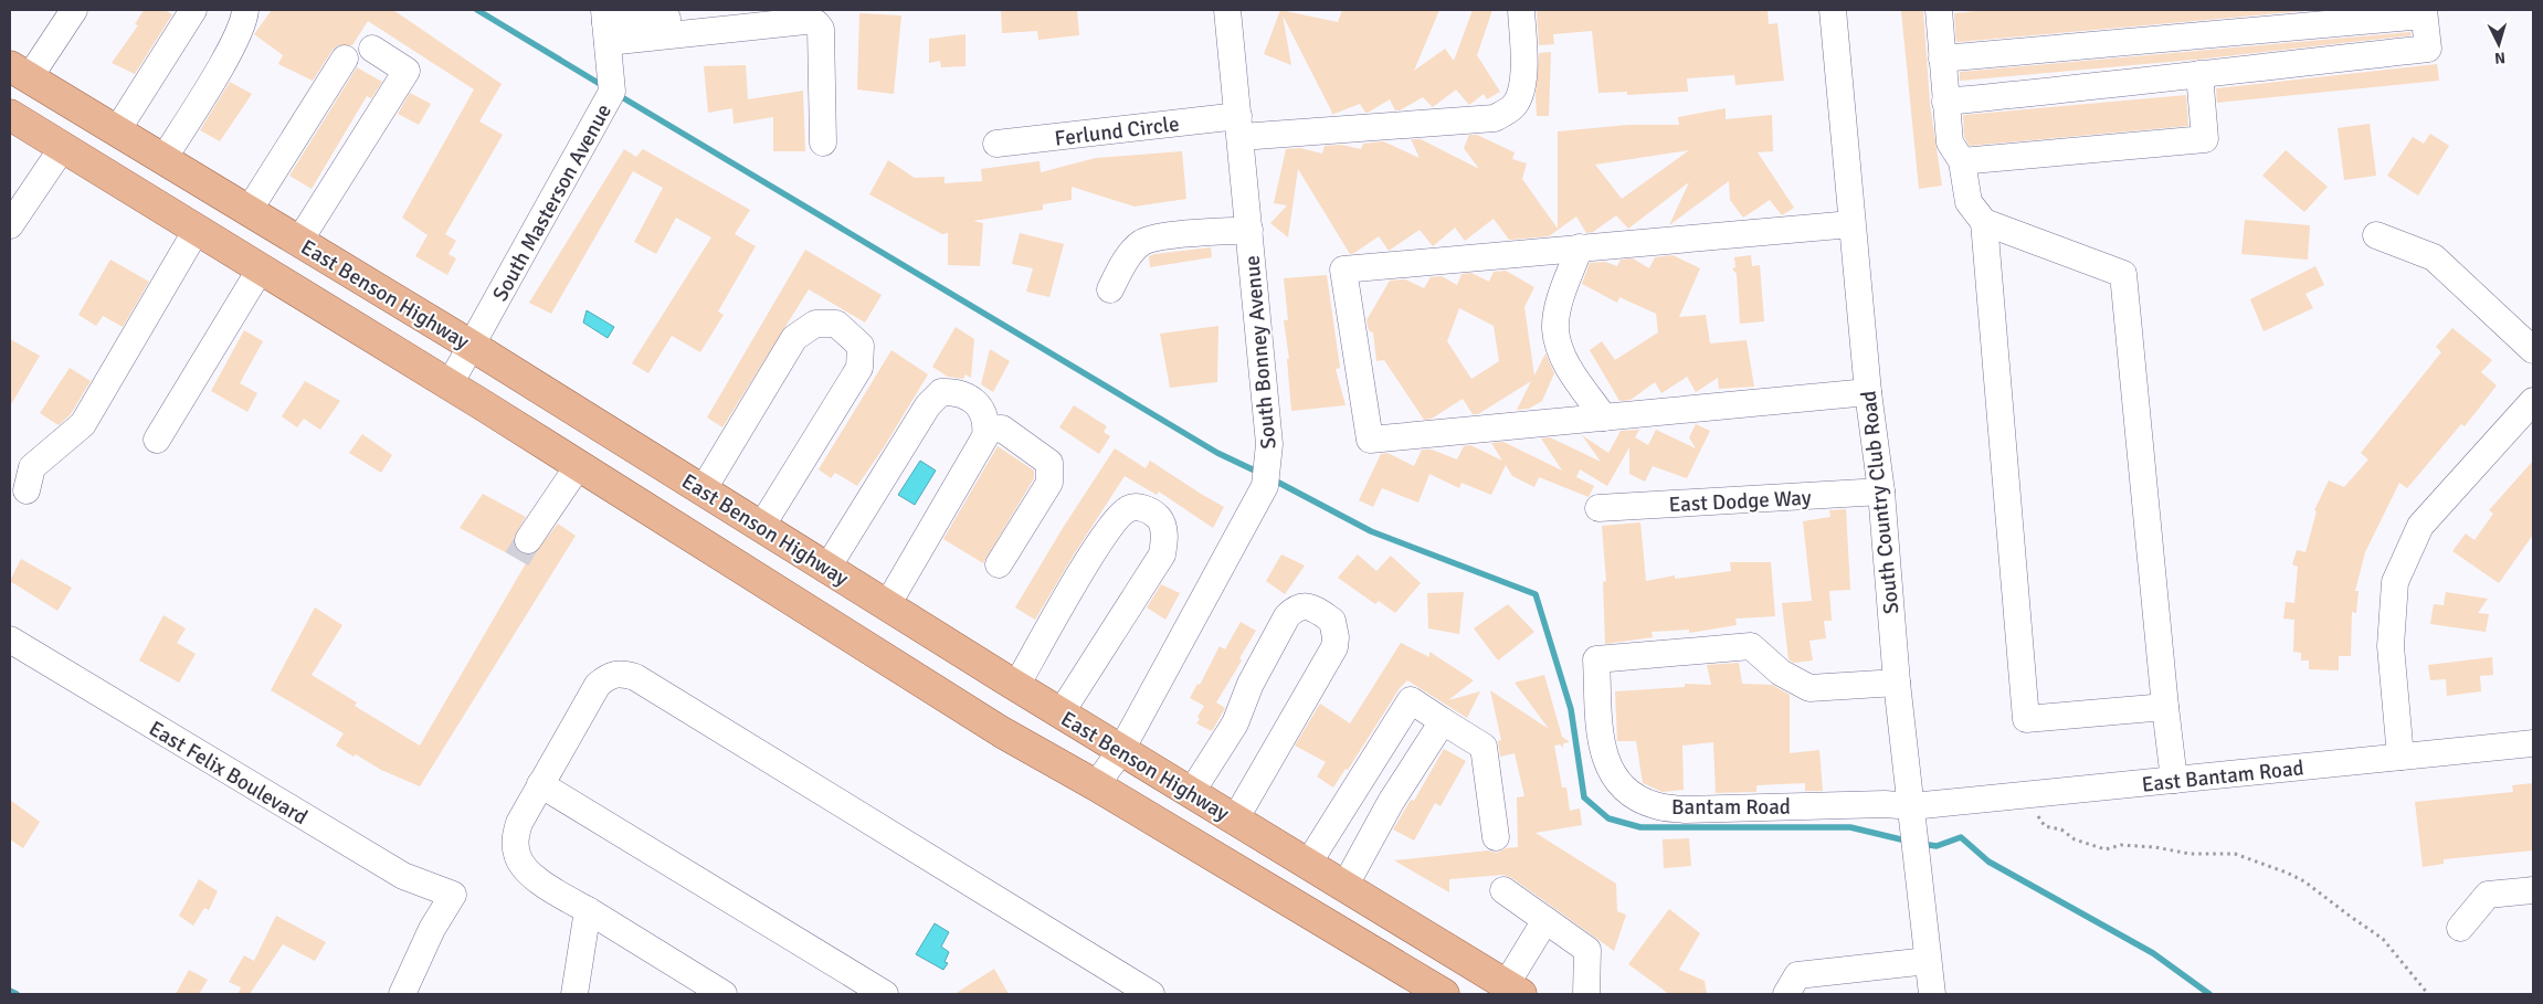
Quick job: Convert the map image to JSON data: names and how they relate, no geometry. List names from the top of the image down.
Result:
{
  "streets": {
    "main road": ["East Benson Highway"],
    "street": [
      "Ferlund Circle",
      "South Masterson Avenue",
      "South Bonney Avenue",
      "East Dodge Way",
      "South Country Club Road",
      "East Felix Boulevard",
      "East Bantam Road",
      "Bantam Road"
    ]
  },
  "crossings": [
    ["Ferlund Circle", "South Bonney Avenue"],
    ["South Masterson Avenue", "East Benson Highway"],
    ["East Benson Highway", "South Bonney Avenue"],
    ["East Dodge Way", "South Country Club Road"],
    ["South Country Club Road", "East Bantam Road"],
    ["South Country Club Road", "Bantam Road"],
    ["East Bantam Road", "Bantam Road"]
  ],
  "north": "bottom"
}
